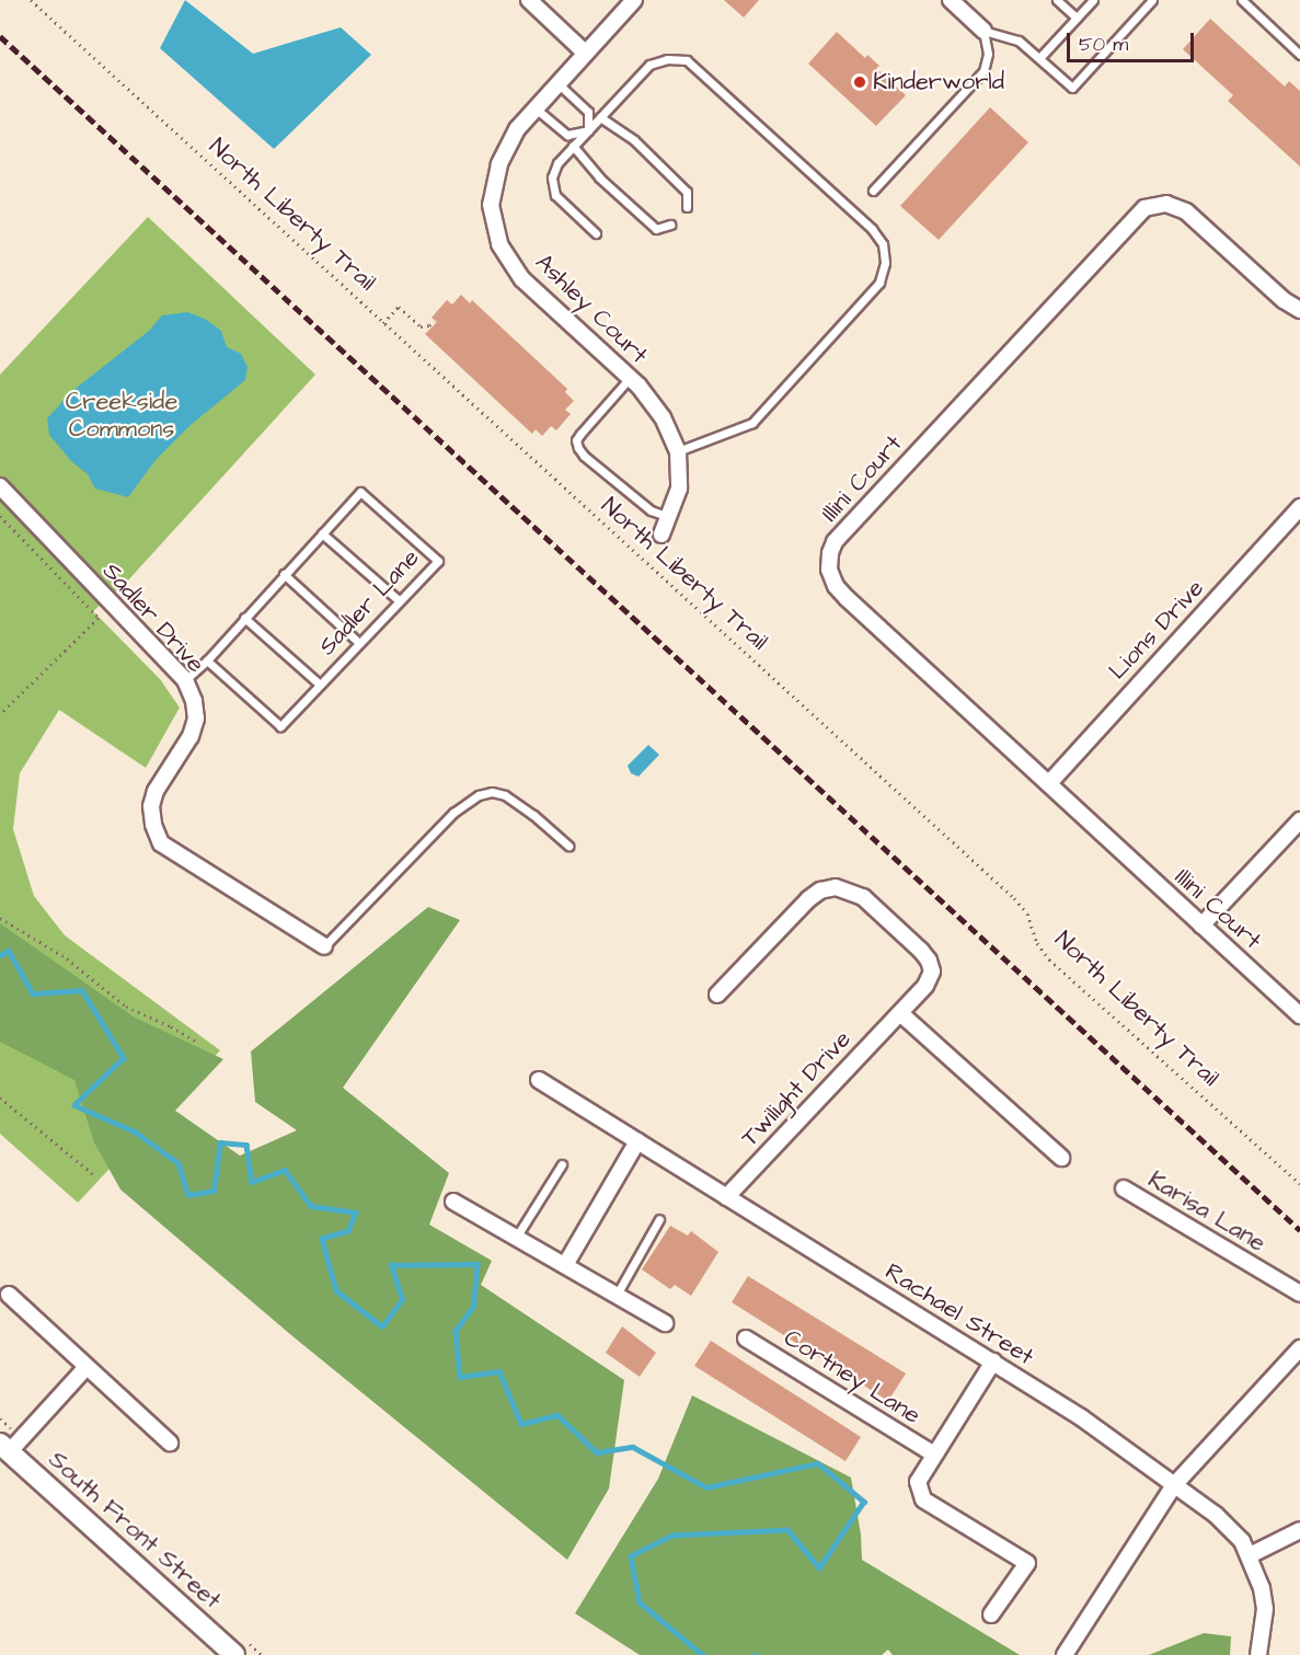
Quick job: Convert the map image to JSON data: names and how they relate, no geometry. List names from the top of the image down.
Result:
{
  "streets": {
    "street": [
      "Ashley Court",
      "Illini Court",
      "Sadler Drive",
      "Lions Drive",
      "Twilight Drive",
      "Karisa Lane",
      "Rachael Street",
      "Cortney Lane",
      "South Front Street"
    ],
    "lane": ["Sadler Lane"],
    "path": ["North Liberty Trail"]
  },
  "crossings": [
    ["Illini Court", "Lions Drive"],
    ["Sadler Lane", "Sadler Drive"],
    ["Twilight Drive", "Rachael Street"],
    ["Rachael Street", "Cortney Lane"]
  ],
  "parks": ["Creekside Commons"],
  "places": ["Kinderworld"],
  "scale_bar": "50 m"
}
